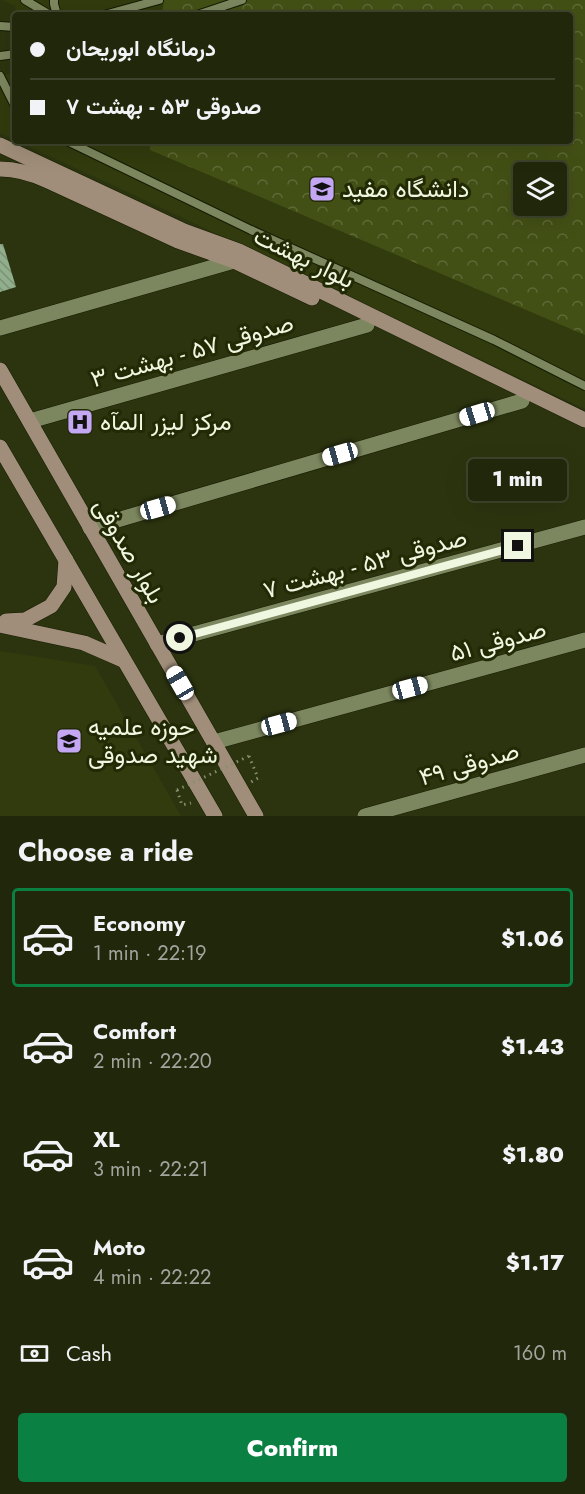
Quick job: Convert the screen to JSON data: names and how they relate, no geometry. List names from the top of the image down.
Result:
{
  "streets": {
    "street": [
      "بلوار بهشت",
      "صدوقی ۵۷ - بهشت ۳",
      "بلوار صدوقی",
      "صدوقی ۵۳ - بهشت ۷",
      "صدوقی ۵۱",
      "صدوقی ۴۹"
    ]
  },
  "crossings": [
    ["بلوار بهشت", "صدوقی ۵۷ - بهشت ۳"],
    ["صدوقی ۵۷ - بهشت ۳", "بلوار صدوقی"],
    ["بلوار صدوقی", "صدوقی ۵۳ - بهشت ۷"],
    ["بلوار صدوقی", "صدوقی ۵۱"]
  ],
  "places": {
    "school or university": ["دانشگاه مفید", "حوزه علمیه شهید صدوقی"],
    "hospital": ["مرکز لیزر المآه"]
  },
  "page": {
    "banner": ["درمانگاه ابوریحان", "صدوقی ۵۳ - بهشت ۷"],
    "bubble": "1 min",
    "heading": "Choose a ride",
    "list": [
      {
        "name": "Economy",
        "note": "1 min · 22:19",
        "value": "$1.06"
      },
      {
        "name": "Comfort",
        "note": "2 min · 22:20",
        "value": "$1.43"
      },
      {
        "name": "XL",
        "note": "3 min · 22:21",
        "value": "$1.80"
      },
      {
        "name": "Moto",
        "note": "4 min · 22:22",
        "value": "$1.17"
      }
    ],
    "pay": ["Cash", "160 m"],
    "buttons": "Confirm"
  }
}
